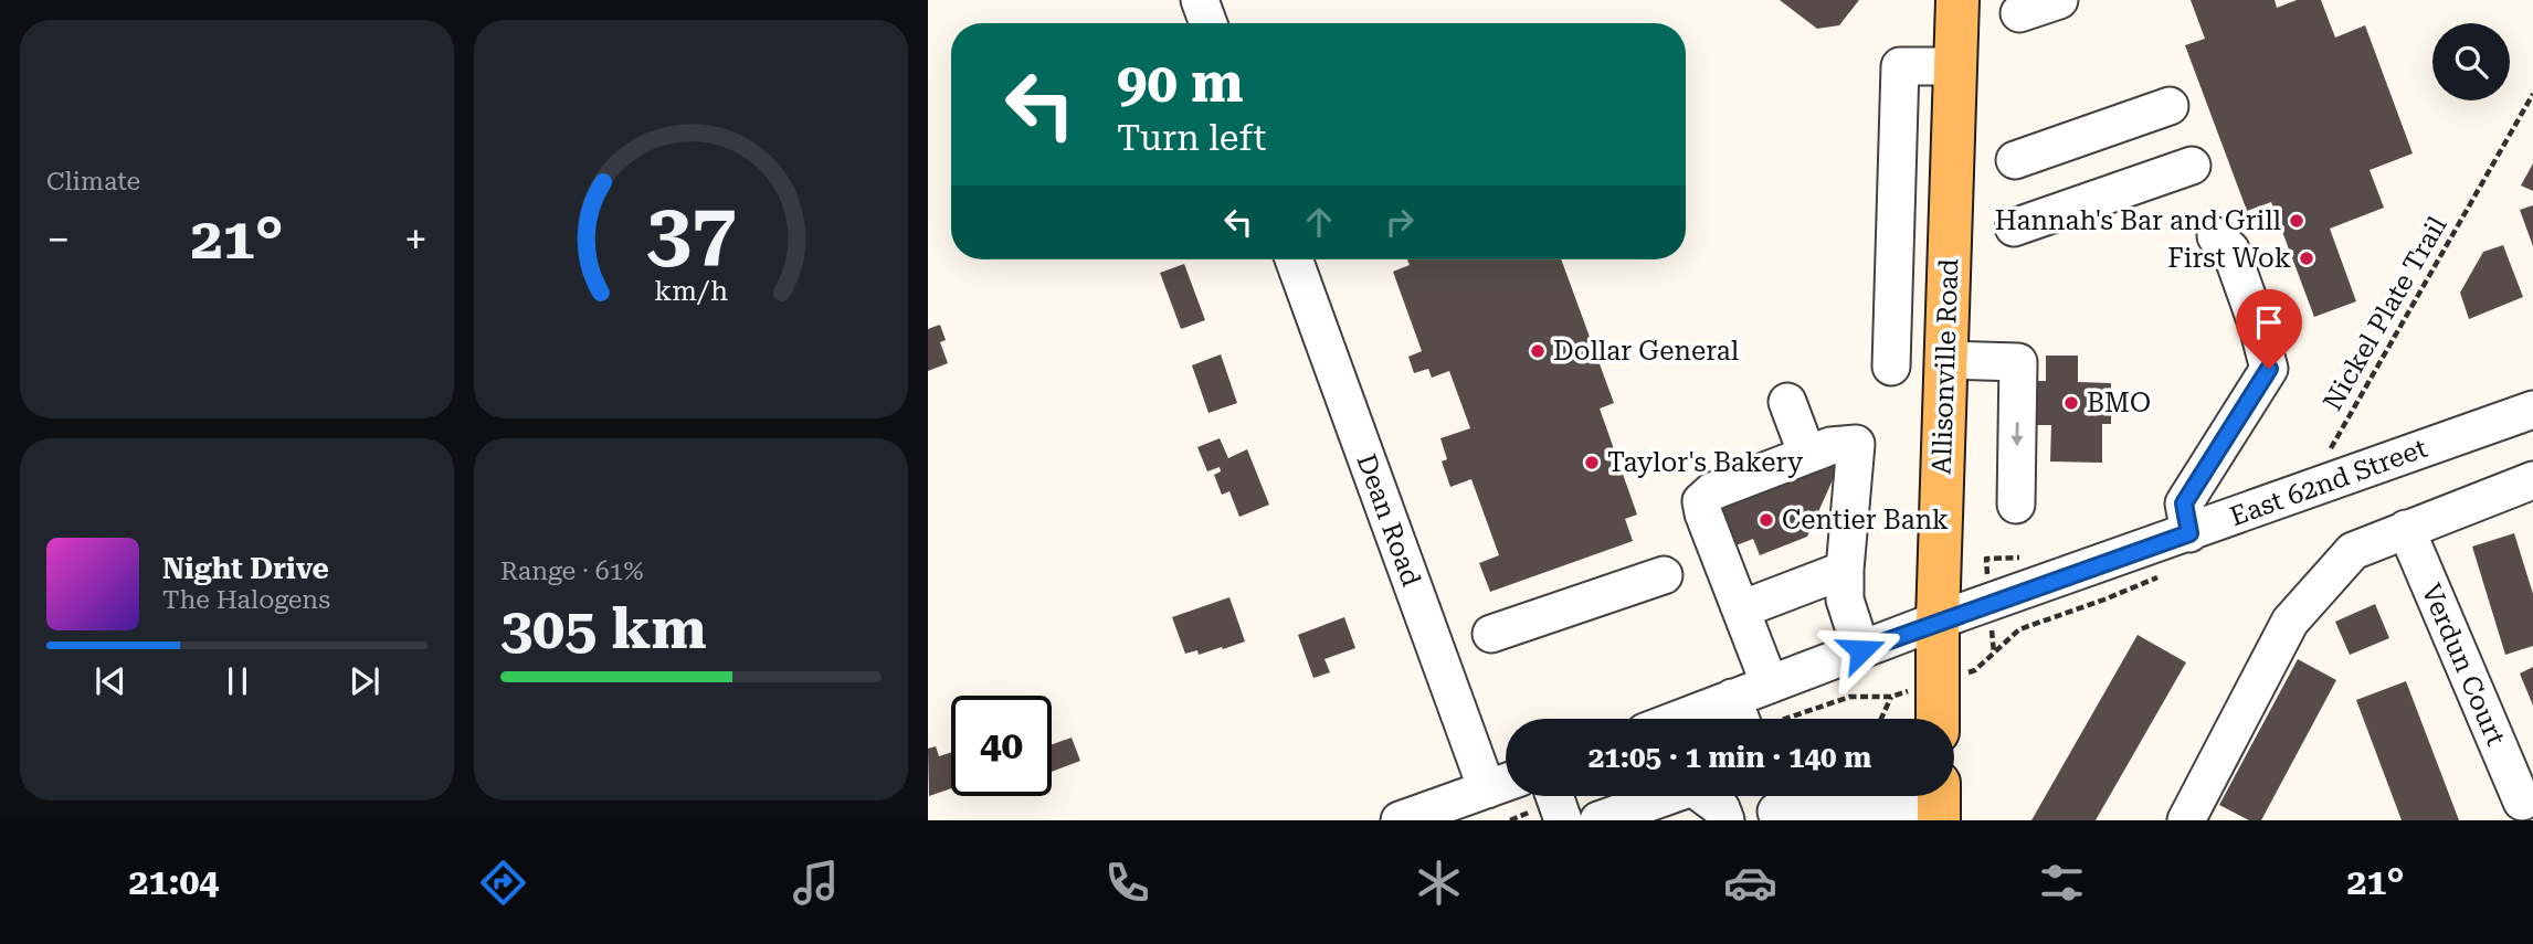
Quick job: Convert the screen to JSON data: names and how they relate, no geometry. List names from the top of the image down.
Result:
{
  "streets": {
    "main road": ["Allisonville Road"],
    "street": ["East 62nd Street", "Dean Road", "Verdun Court"],
    "path": ["Nickel Plate Trail"]
  },
  "crossings": [
    ["Allisonville Road", "East 62nd Street"]
  ],
  "places": [
    "Hannah's Bar and Grill",
    "First Wok",
    "Dollar General",
    "BMO",
    "Taylor's Bakery",
    "Centier Bank"
  ],
  "page": {
    "tile": [
      "Climate",
      ["Range · 61%", "305 km"]
    ],
    "turn": ["90 m", "Turn left"],
    "heat": ["−", "21°", "+"],
    "song": ["Night Drive", "The Halogens"],
    "limit": "40",
    "trip": "21:05 · 1 min · 140 m",
    "tabs": ["21:04", "21°"],
    "gauge": ["37", "km/h"]
  }
}
